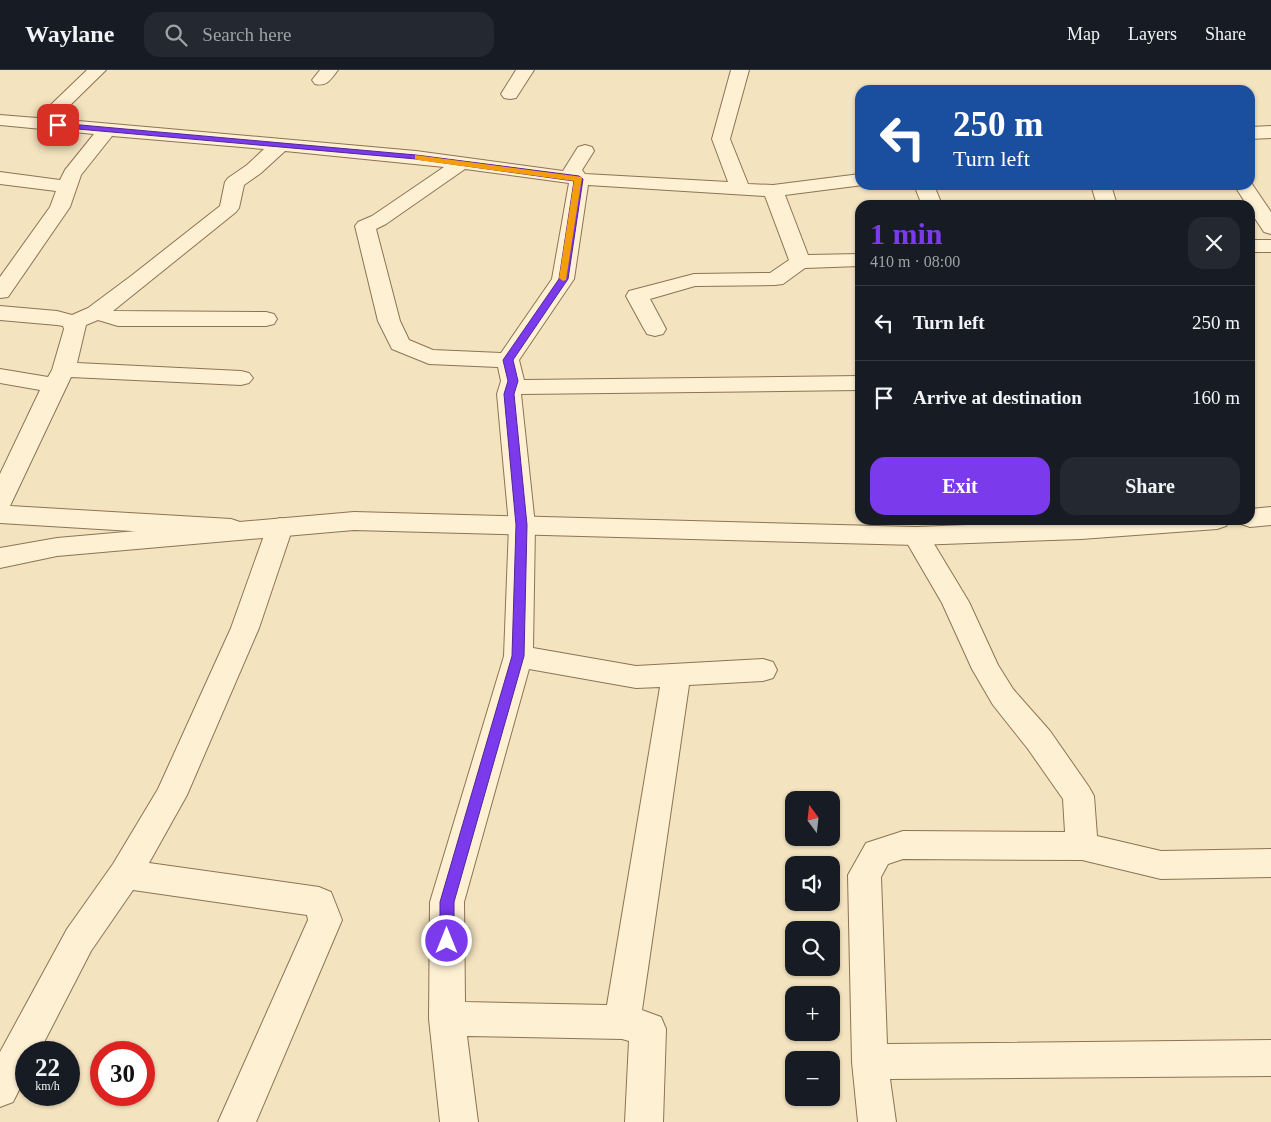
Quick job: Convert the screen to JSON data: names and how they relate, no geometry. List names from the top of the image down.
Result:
{
  "north": "top",
  "page": {
    "header": "Waylane",
    "search": "Search here",
    "nav": ["Map", "Layers", "Share"],
    "turn": ["250 m", "Turn left"],
    "heading": ["1 min", "410 m · 08:00"],
    "list": [
      {
        "name": "Turn left",
        "value": "250 m"
      },
      {
        "name": "Arrive at destination",
        "value": "160 m"
      }
    ],
    "buttons": ["Exit", "Share"],
    "map_buttons": ["+", "−"],
    "speed": "22 km/h",
    "limit": "30"
  }
}
